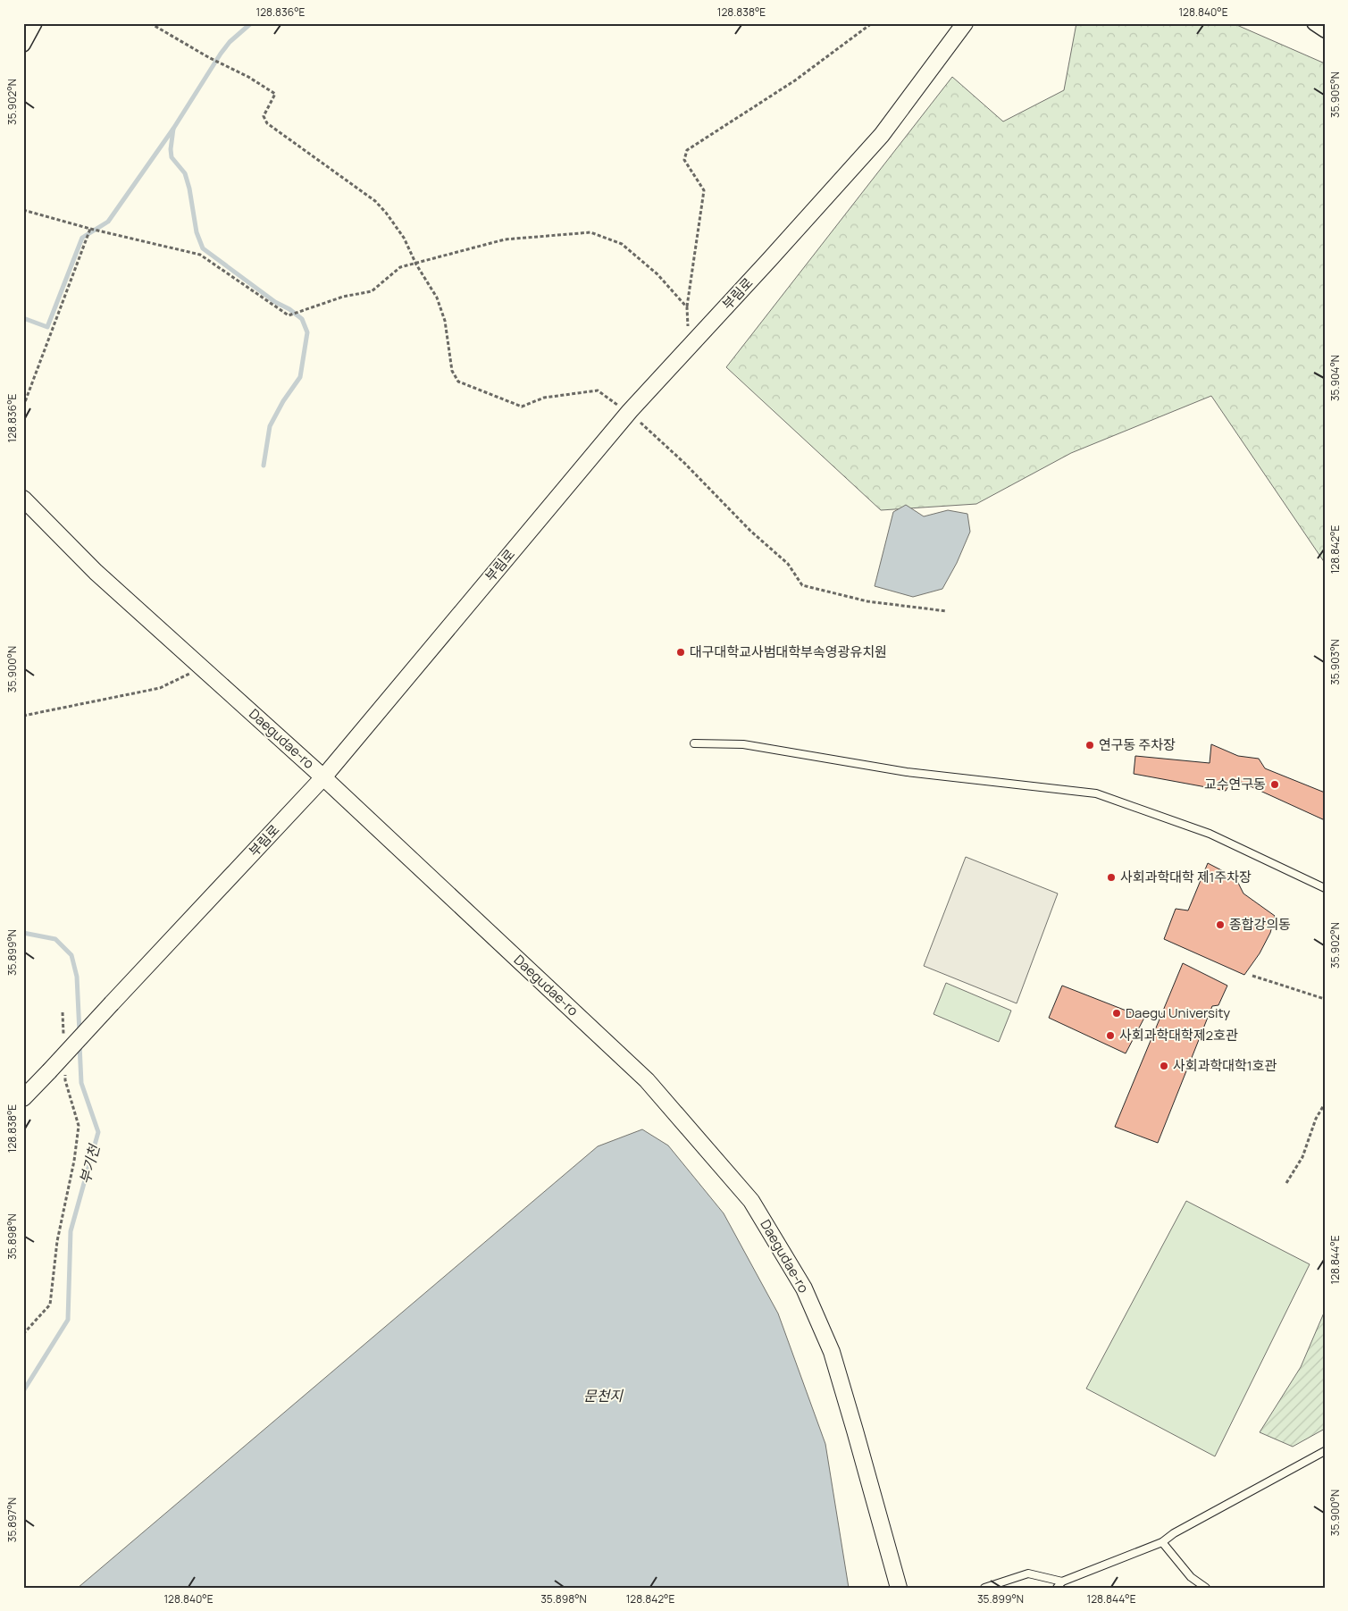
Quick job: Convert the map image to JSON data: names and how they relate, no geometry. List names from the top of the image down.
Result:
{
  "streets": {
    "street": ["부림로", "Daegudae-ro"]
  },
  "crossings": [
    ["부림로", "Daegudae-ro"]
  ],
  "water": ["부기천", "문천지"],
  "places": [
    "대구대학교사범대학부속영광유치원",
    "연구동 주차장",
    "교수연구동",
    "사회과학대학 제1주차장",
    "종합강의동",
    "Daegu University",
    "사회과학대학제2호관",
    "사회과학대학1호관"
  ],
  "coordinates": [
    "128.836°E",
    "128.838°E",
    "128.840°E",
    "35.905°N",
    "35.902°N",
    "35.904°N",
    "128.842°E",
    "35.903°N",
    "35.900°N",
    "35.899°N",
    "35.898°N",
    "128.844°E",
    "35.897°N"
  ]
}
